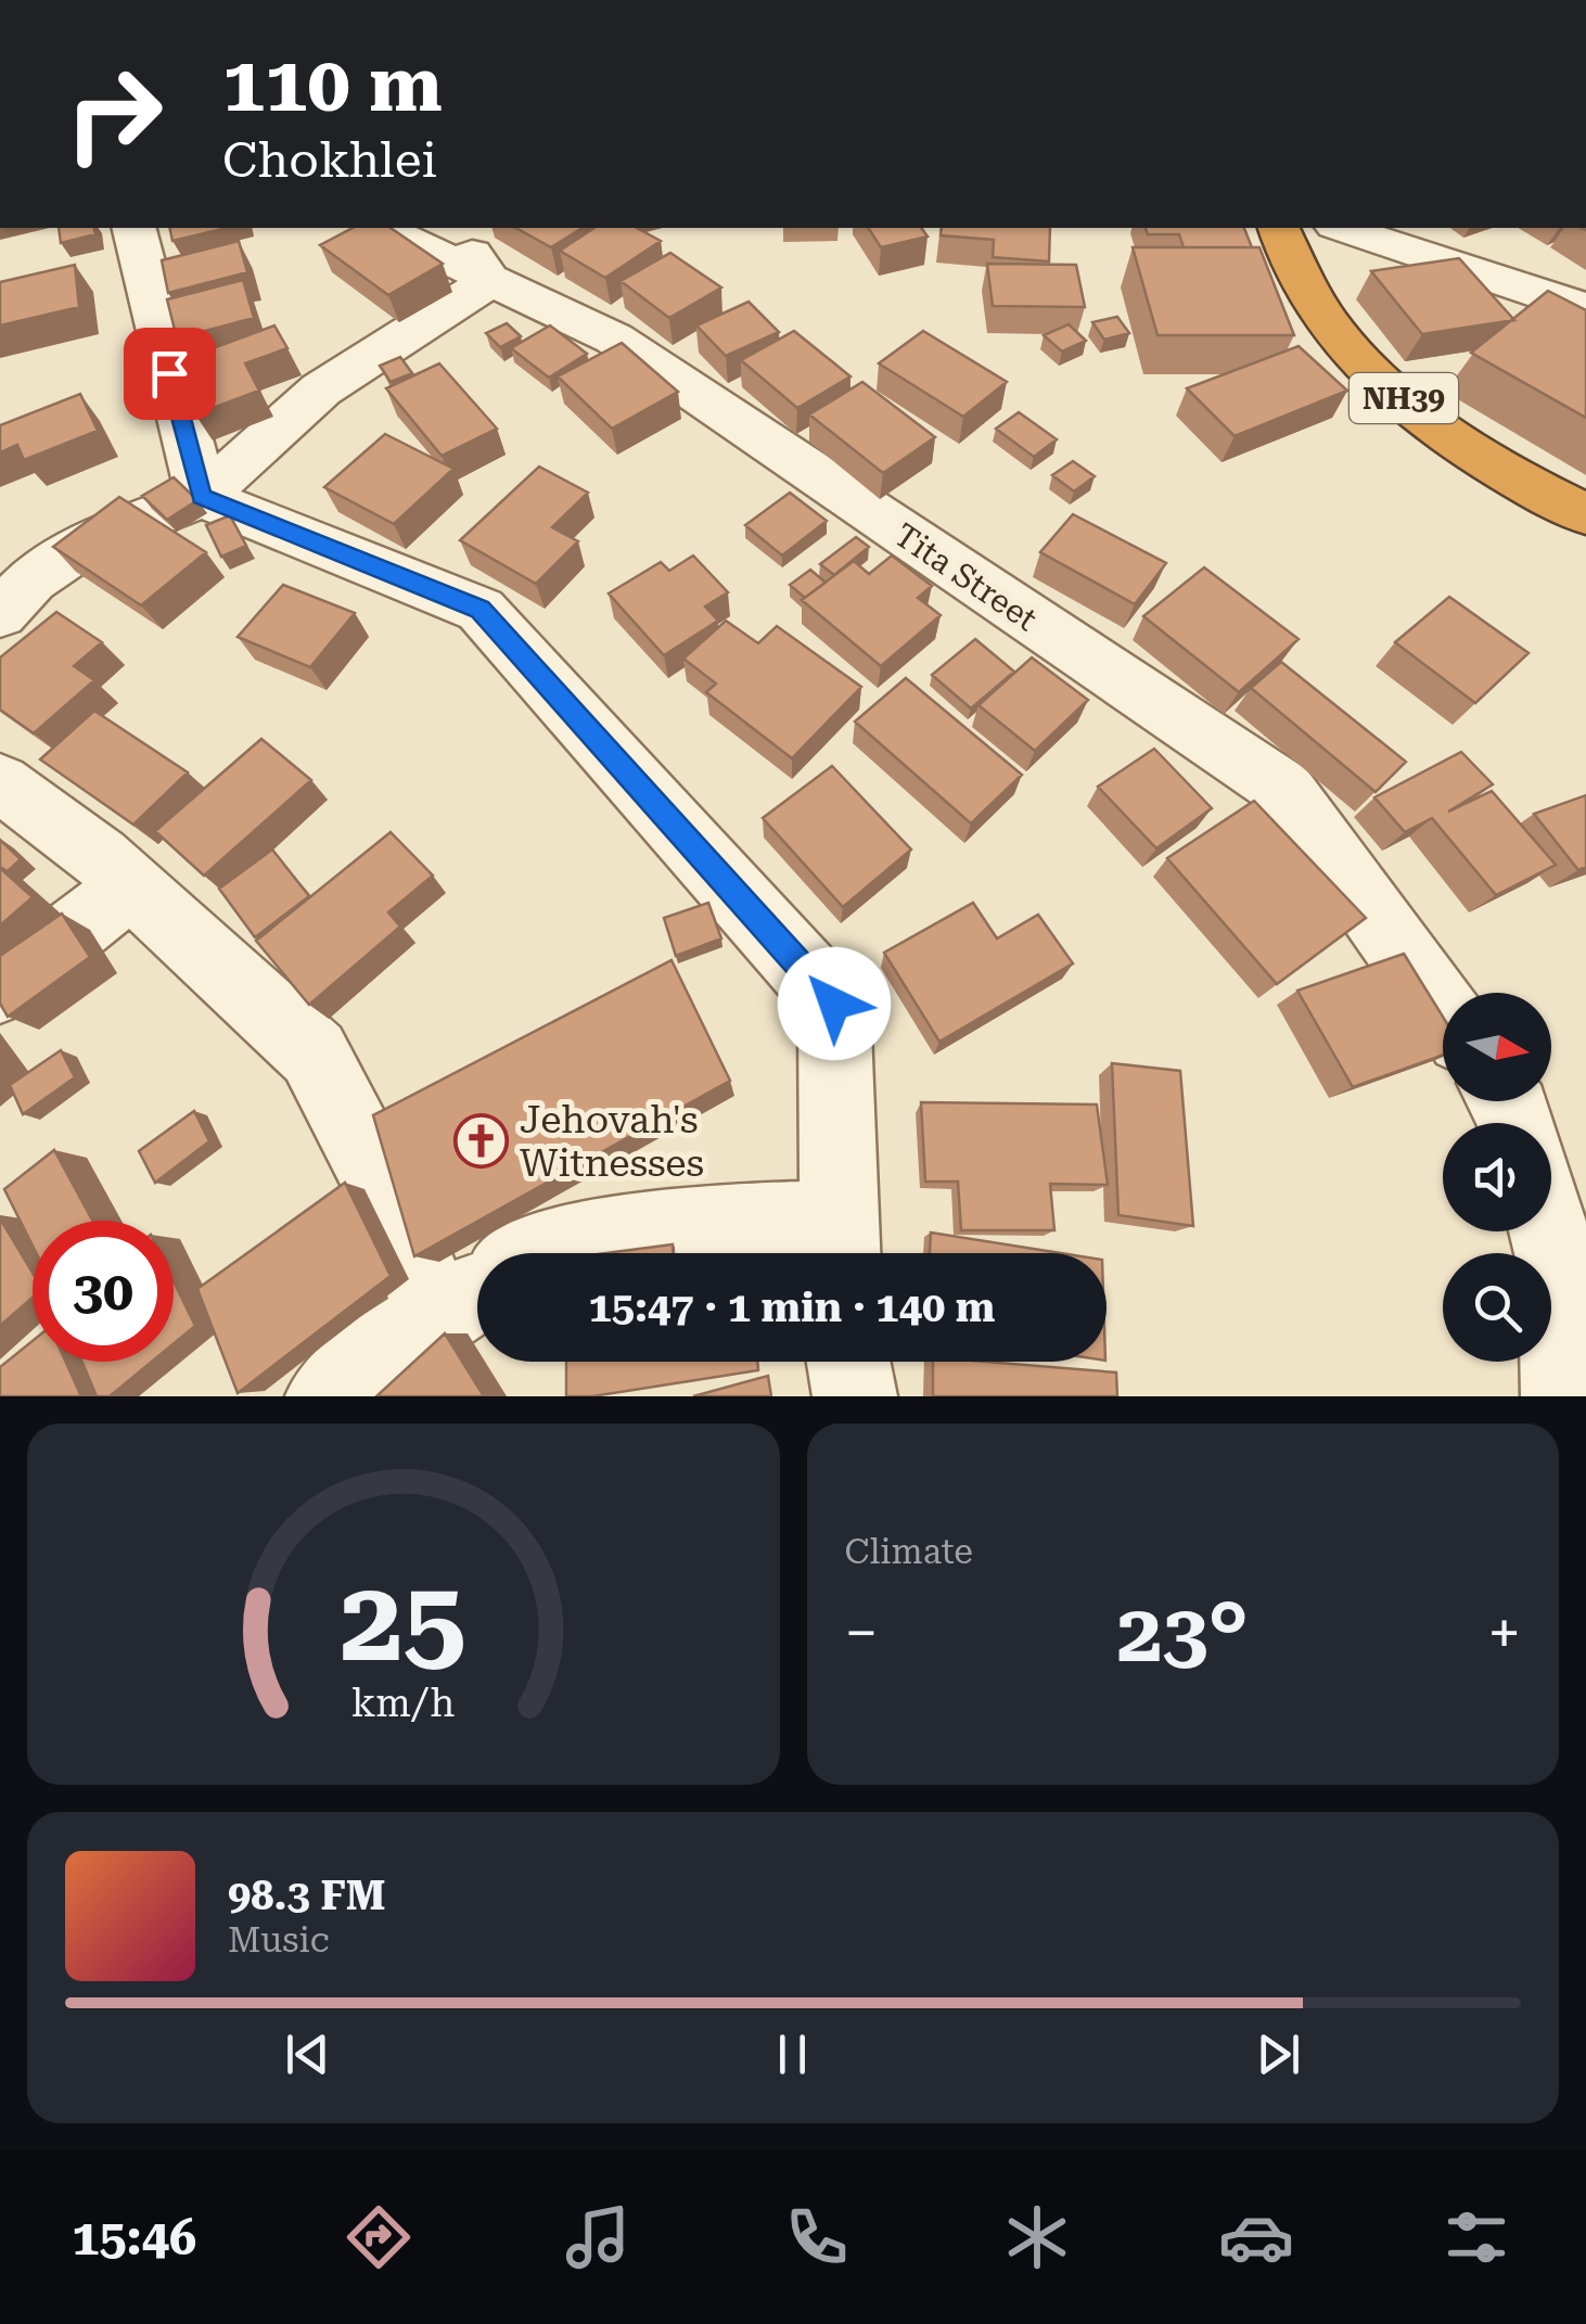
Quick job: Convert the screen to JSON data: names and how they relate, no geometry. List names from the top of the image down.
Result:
{
  "streets": {
    "highway": ["NH39"],
    "street": ["Tita Street"]
  },
  "places": {
    "church": ["Jehovah's Witnesses"]
  },
  "north": "right",
  "page": {
    "turn": ["110 m", "Chokhlei"],
    "limit": "30",
    "trip": "15:47 · 1 min · 140 m",
    "tile": "Climate",
    "heat": ["−", "23°", "+"],
    "song": ["98.3 FM", "Music"],
    "tabs": "15:46",
    "gauge": ["25", "km/h"]
  }
}
